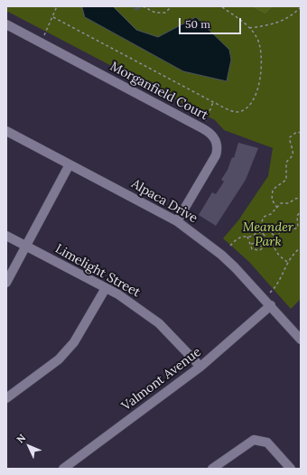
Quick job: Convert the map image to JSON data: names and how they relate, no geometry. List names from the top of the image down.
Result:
{
  "streets": {
    "street": [
      "Morganfield Court",
      "Alpaca Drive",
      "Limelight Street",
      "Valmont Avenue"
    ]
  },
  "crossings": [
    ["Morganfield Court", "Alpaca Drive"],
    ["Alpaca Drive", "Valmont Avenue"],
    ["Limelight Street", "Valmont Avenue"]
  ],
  "parks": ["Meander Park"],
  "scale_bar": "50 m",
  "north": "top left"
}
